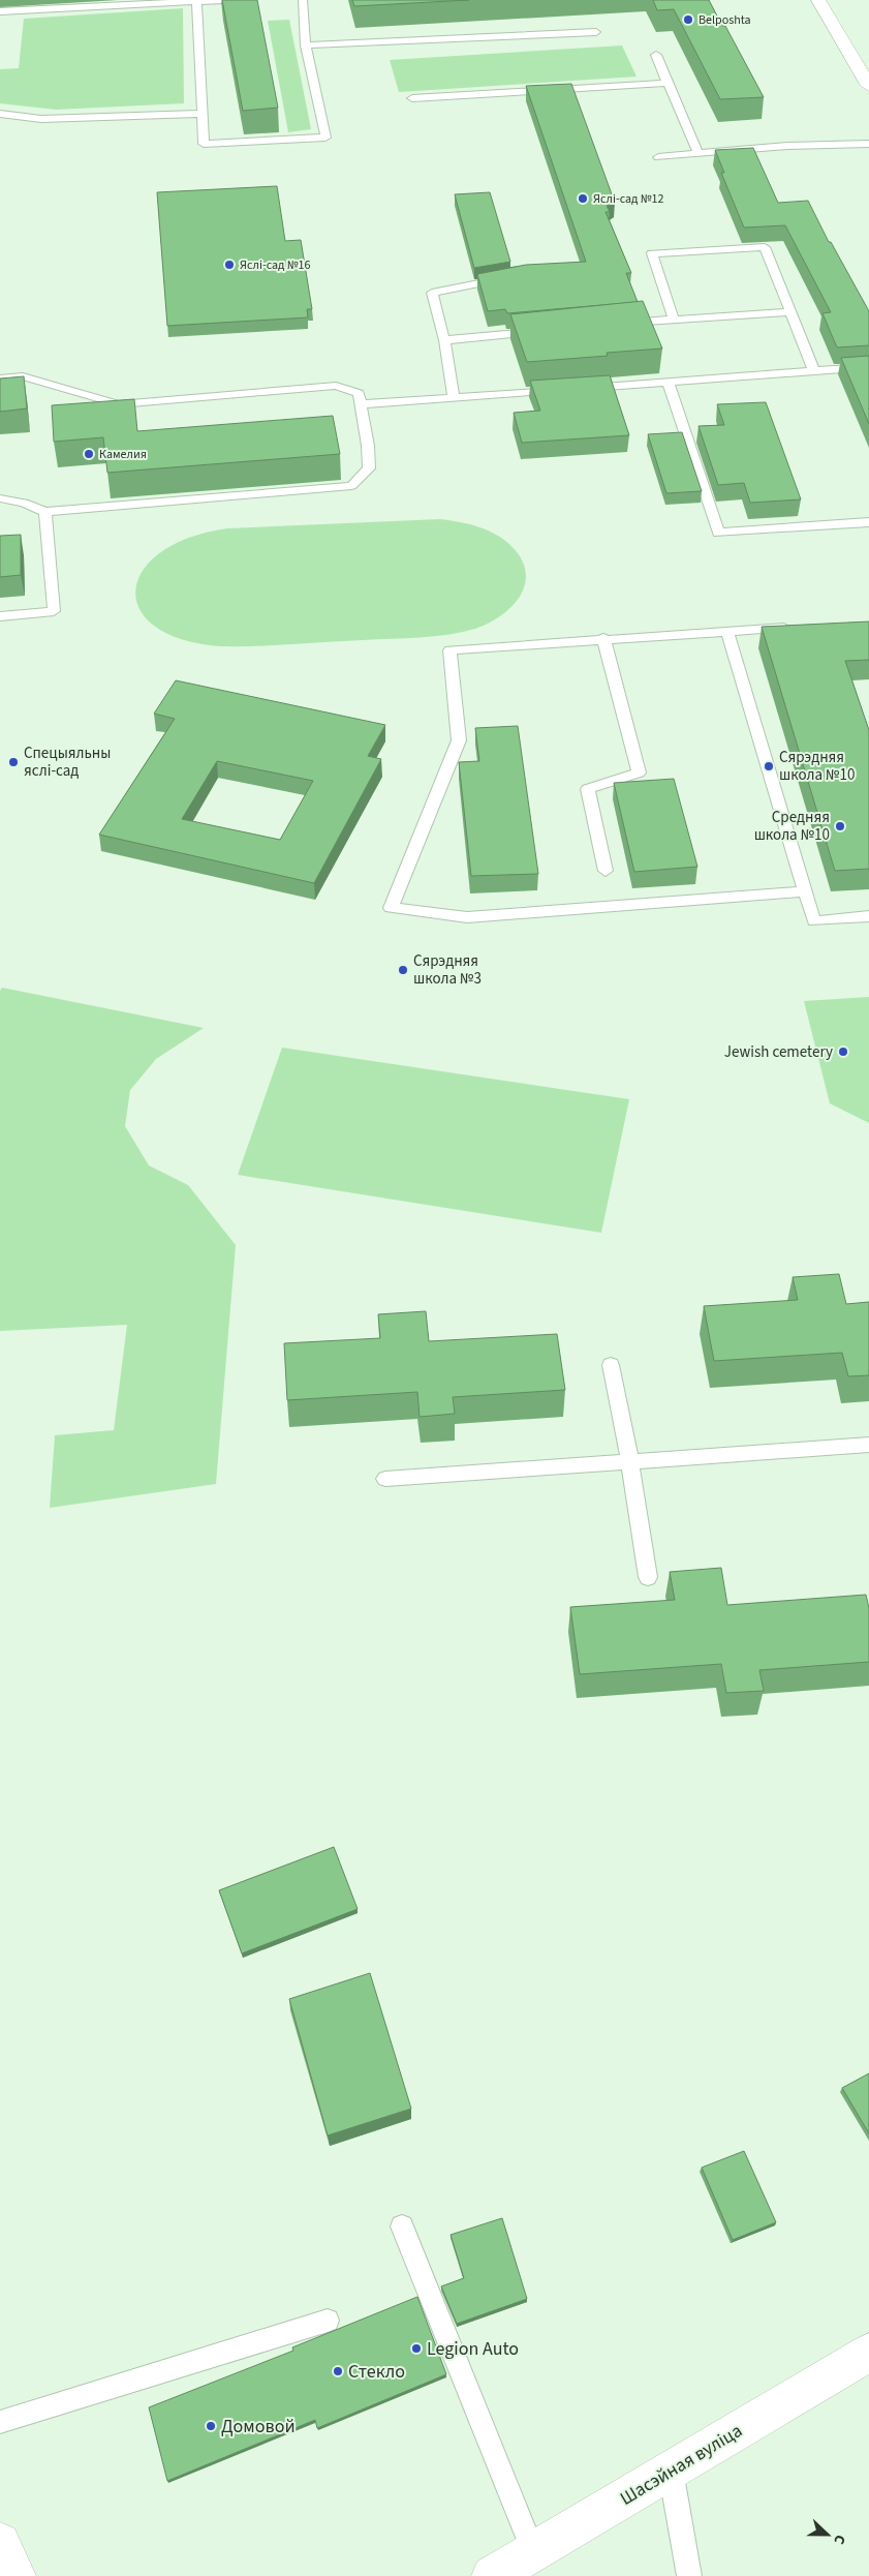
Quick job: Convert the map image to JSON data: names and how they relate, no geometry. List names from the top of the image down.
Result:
{
  "streets": {
    "main road": ["Шасэйная вуліца"]
  },
  "places": [
    "Belposhta",
    "Яслі-сад №12",
    "Яслі-сад №16",
    "Камелия",
    "Спецыяльны яслі-сад",
    "Сярэдняя школа №10",
    "Средняя школа №10",
    "Сярэдняя школа №3",
    "Jewish cemetery",
    "Legion Auto",
    "Стекло",
    "Домовой"
  ],
  "north": "right"
}
